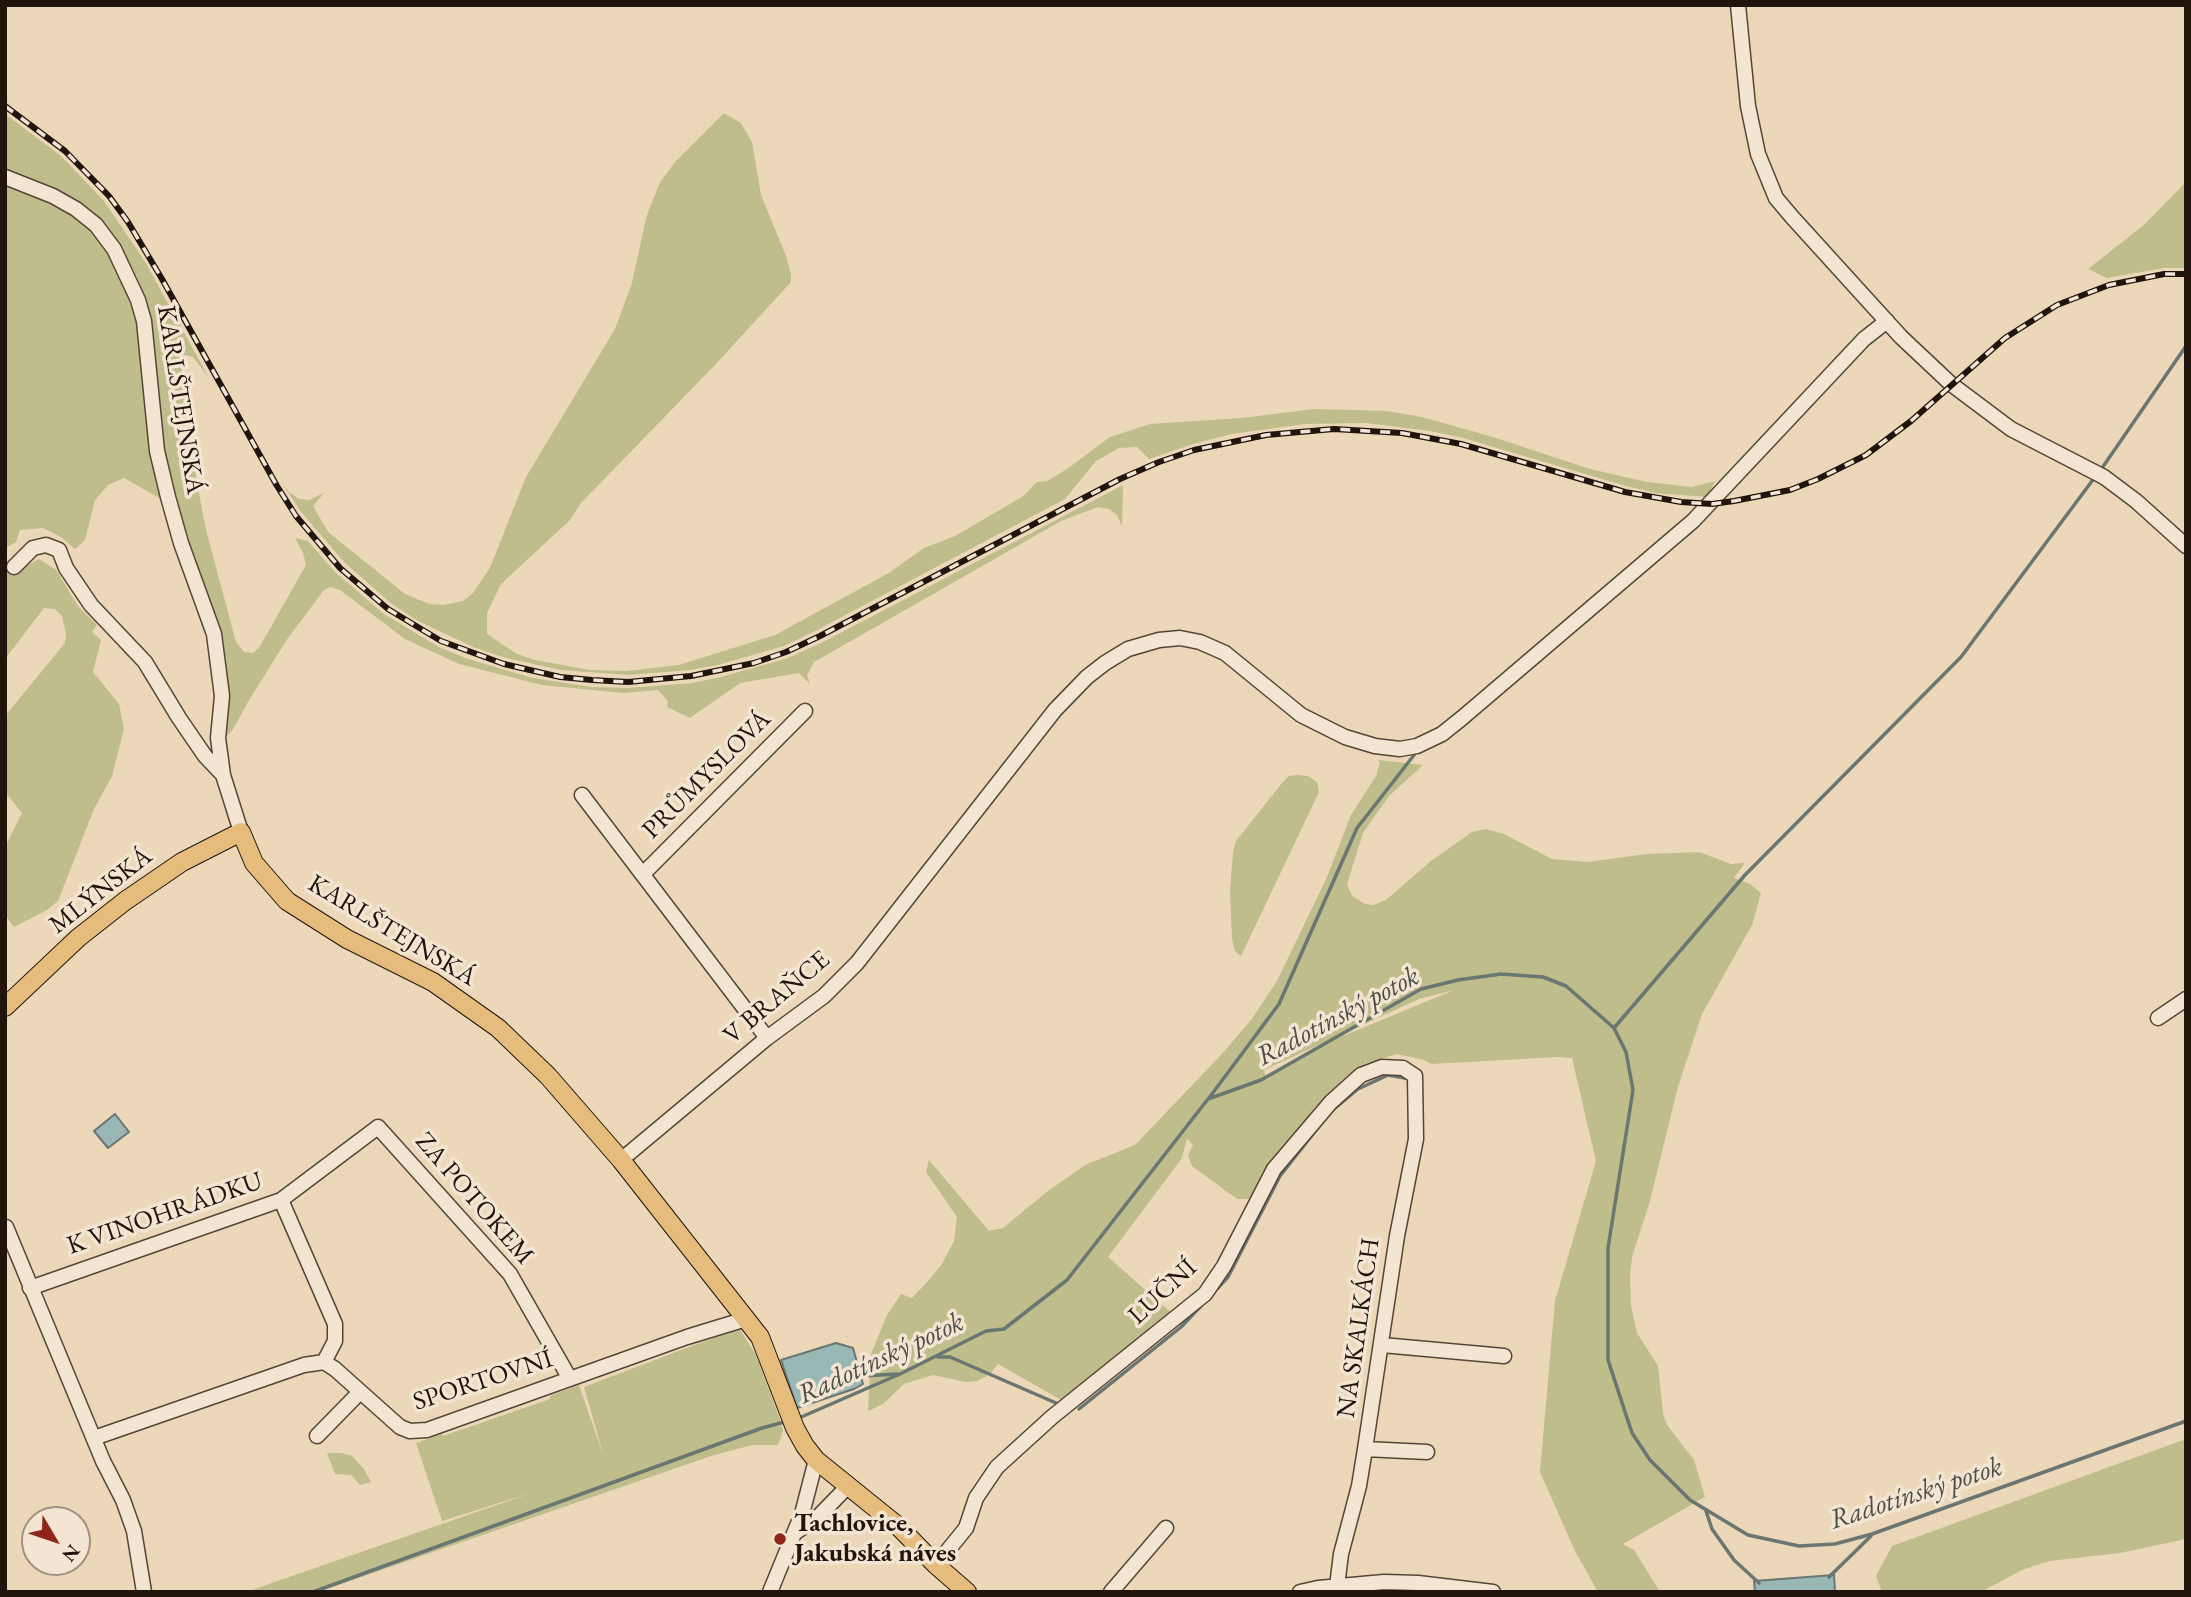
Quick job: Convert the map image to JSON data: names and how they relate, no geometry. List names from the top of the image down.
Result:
{
  "streets": {
    "main road": ["KARLŠTEJNSKÁ", "MLÝNSKÁ"],
    "street": [
      "PRŮMYSLOVÁ",
      "V BRAŇCE",
      "ZA POTOKEM",
      "K VINOHRÁDKU",
      "LUČNÍ",
      "NA SKALKÁCH",
      "SPORTOVNÍ"
    ]
  },
  "crossings": [
    ["KARLŠTEJNSKÁ", "MLÝNSKÁ"],
    ["KARLŠTEJNSKÁ", "V BRAŇCE"],
    ["KARLŠTEJNSKÁ", "LUČNÍ"],
    ["KARLŠTEJNSKÁ", "SPORTOVNÍ"],
    ["PRŮMYSLOVÁ", "V BRAŇCE"],
    ["ZA POTOKEM", "K VINOHRÁDKU"],
    ["ZA POTOKEM", "SPORTOVNÍ"],
    ["LUČNÍ", "NA SKALKÁCH"]
  ],
  "water": ["Radotínský potok"],
  "places": ["Tachlovice, Jakubská náves"],
  "north": "bottom right"
}
